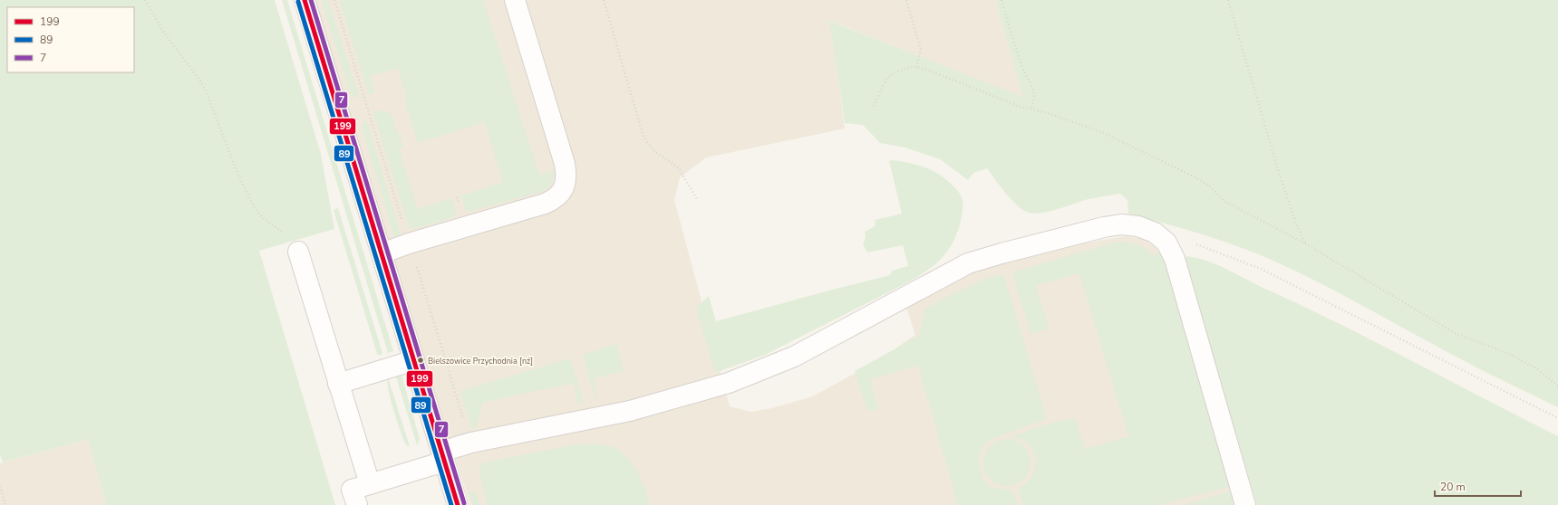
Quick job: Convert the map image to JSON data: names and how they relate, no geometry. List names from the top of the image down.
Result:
{
  "places": ["Bielszowice Przychodnia [nż]"],
  "lines": ["transit line 199", "transit line 7", "transit line 89"],
  "legend": ["199", "89", "7"],
  "scale_bar": "20 m"
}
